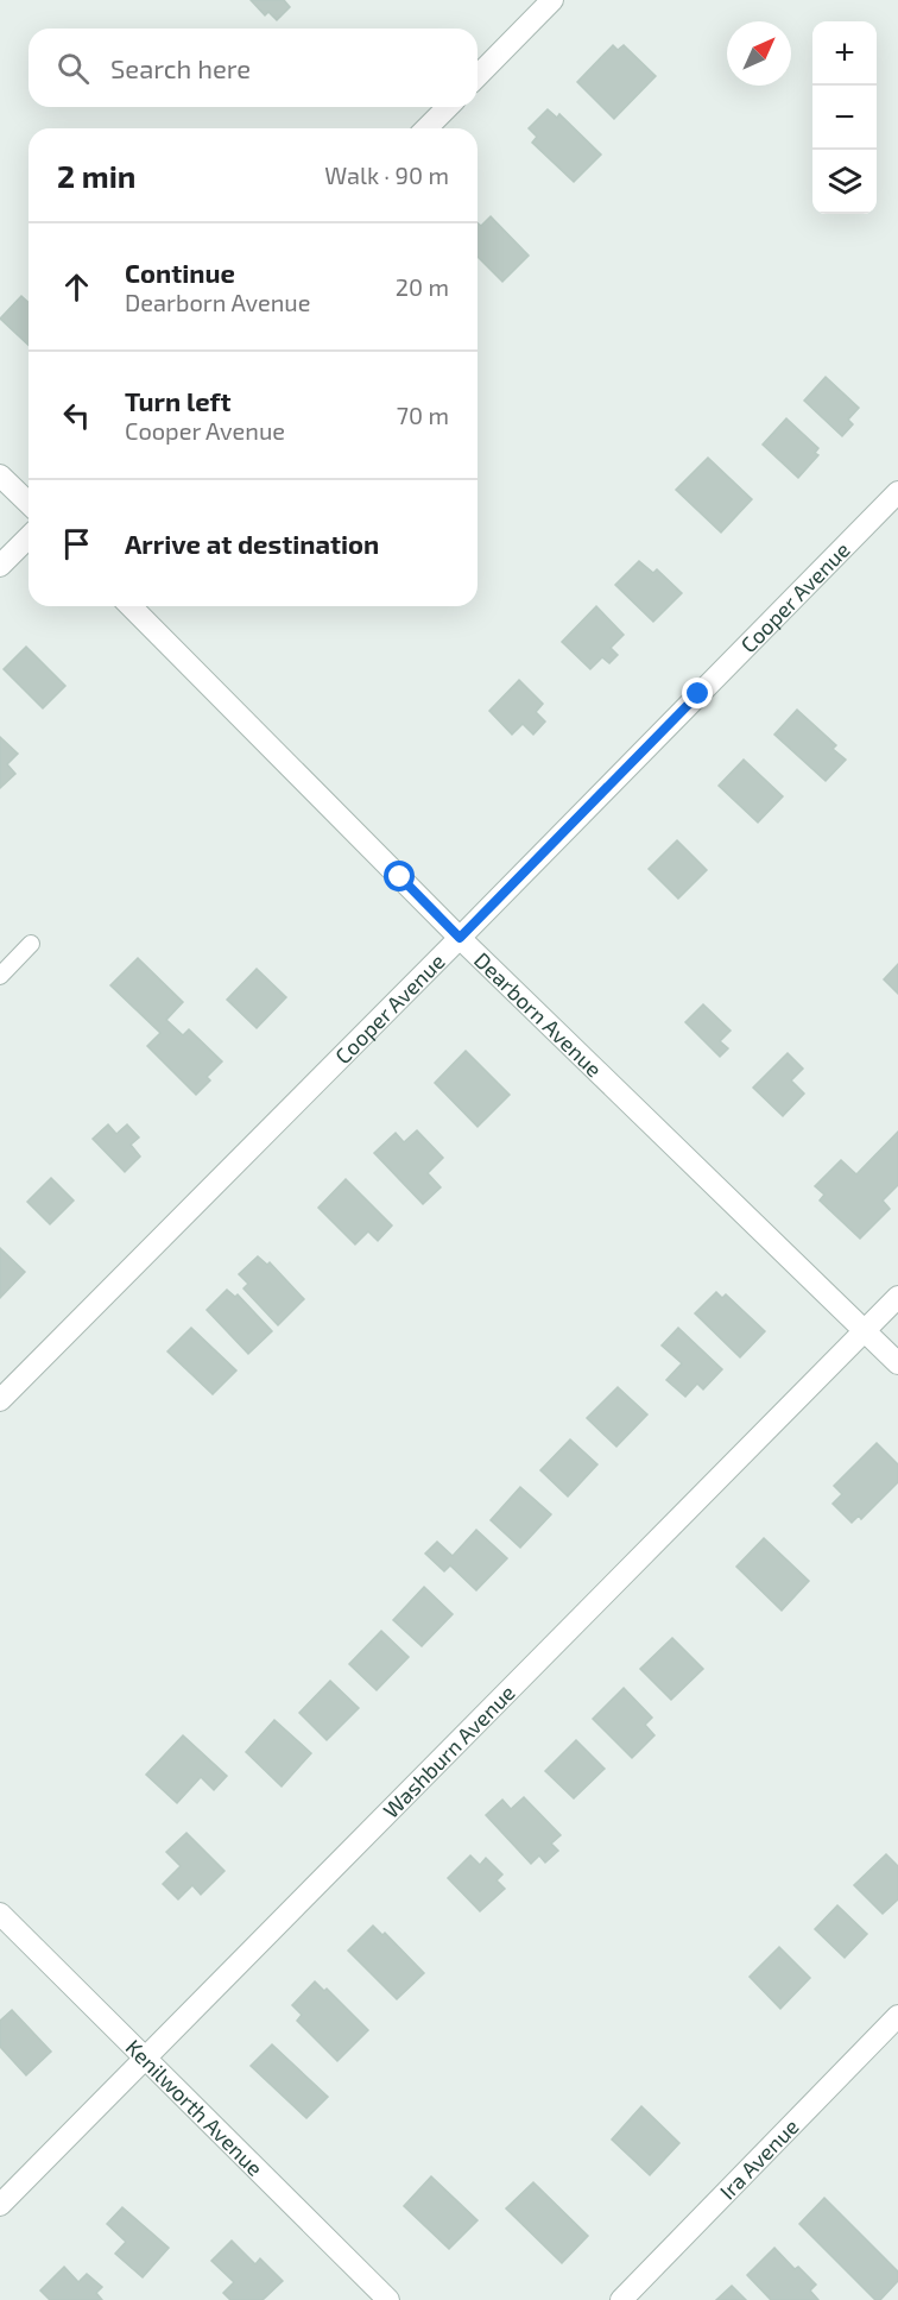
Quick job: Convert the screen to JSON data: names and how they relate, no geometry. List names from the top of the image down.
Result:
{
  "streets": {
    "street": [
      "Cooper Avenue",
      "Dearborn Avenue",
      "Washburn Avenue",
      "Kenilworth Avenue",
      "Ira Avenue"
    ]
  },
  "crossings": [
    ["Cooper Avenue", "Dearborn Avenue"],
    ["Dearborn Avenue", "Washburn Avenue"],
    ["Washburn Avenue", "Kenilworth Avenue"]
  ],
  "north": "top right",
  "page": {
    "map_buttons": ["+", "−"],
    "search": "Search here",
    "heading": ["2 min", "Walk · 90 m"],
    "list": [
      ["Continue", "Dearborn Avenue", "20 m"],
      ["Turn left", "Cooper Avenue", "70 m"],
      "Arrive at destination"
    ]
  }
}
